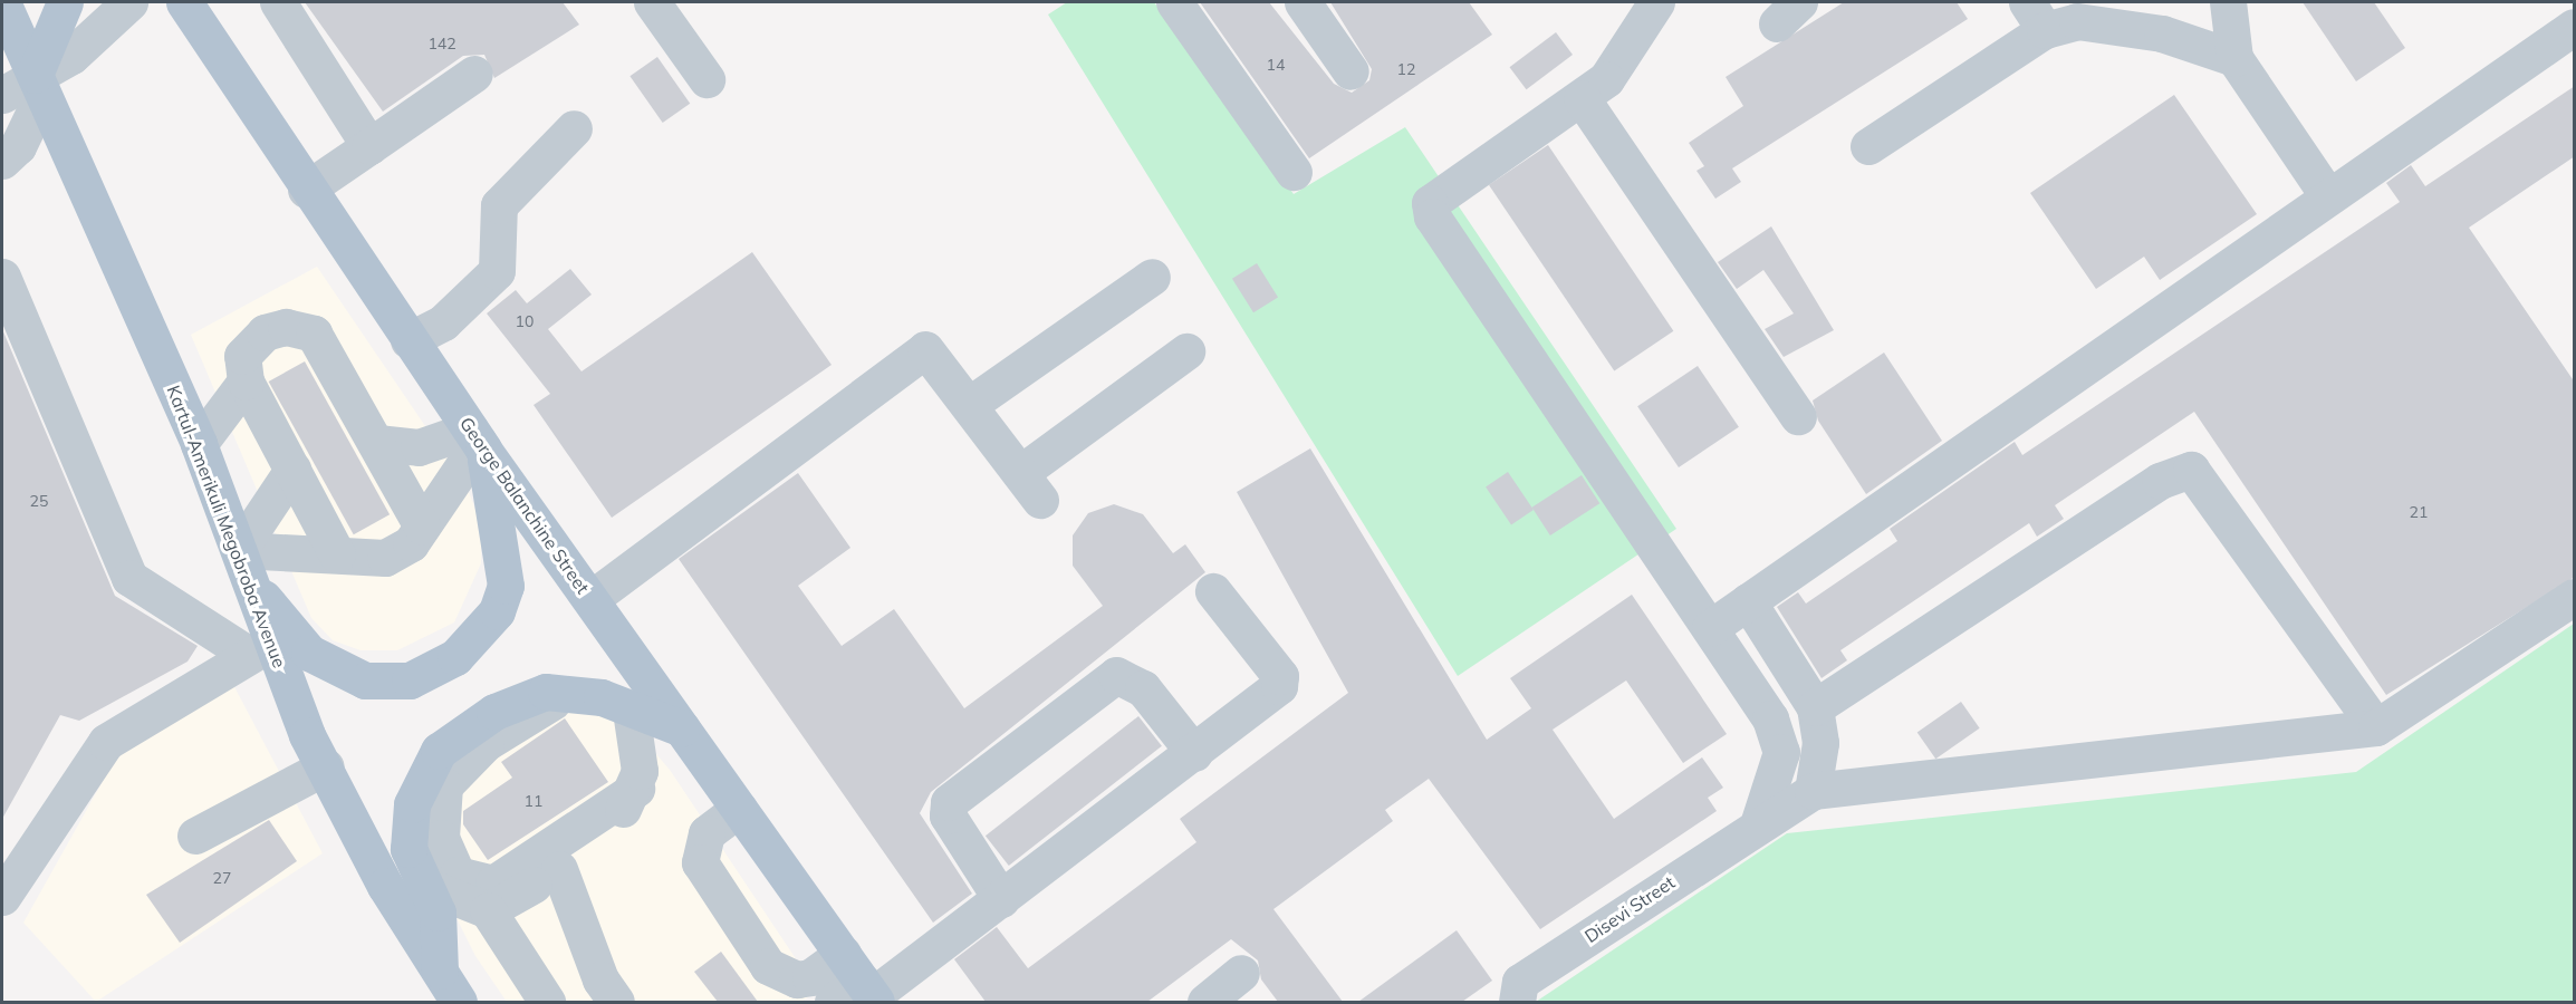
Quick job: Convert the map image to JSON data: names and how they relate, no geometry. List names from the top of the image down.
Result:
{
  "streets": {
    "main road": ["George Balanchine Street", "Kartul-Amerikuli Megobroba Avenue"],
    "street": ["Disevi Street"]
  },
  "house_numbers": [
    "142",
    "14",
    "12",
    "10",
    "25",
    "21",
    "11",
    "27"
  ]
}
